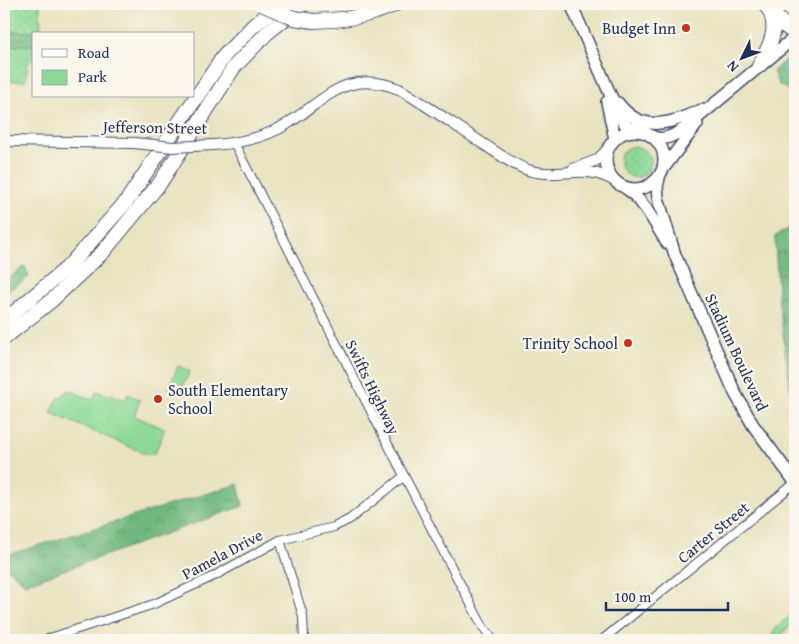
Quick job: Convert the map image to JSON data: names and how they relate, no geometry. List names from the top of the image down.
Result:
{
  "streets": {
    "main road": ["Stadium Boulevard"],
    "street": [
      "Jefferson Street",
      "Swifts Highway",
      "Carter Street",
      "Pamela Drive"
    ]
  },
  "crossings": [
    ["Jefferson Street", "Swifts Highway"],
    ["Stadium Boulevard", "Carter Street"],
    ["Swifts Highway", "Pamela Drive"]
  ],
  "places": ["Budget Inn", "Trinity School", "South Elementary School"],
  "legend": ["Road", "Park"],
  "scale_bar": "100 m",
  "north": "bottom left"
}
